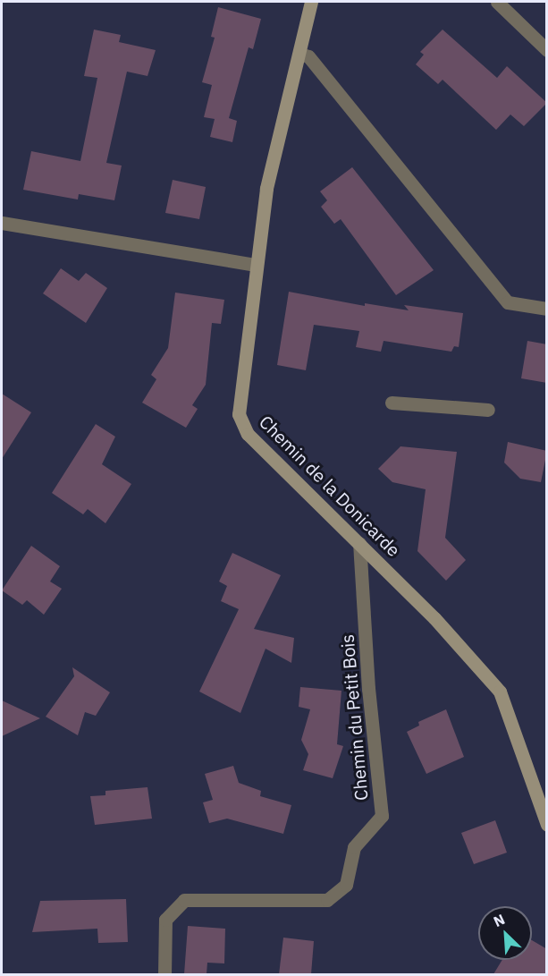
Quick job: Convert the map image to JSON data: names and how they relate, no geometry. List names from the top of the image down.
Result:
{
  "streets": {
    "street": ["Chemin de la Donicarde", "Chemin du Petit Bois"]
  },
  "crossings": [
    ["Chemin de la Donicarde", "Chemin du Petit Bois"]
  ],
  "north": "top left"
}
